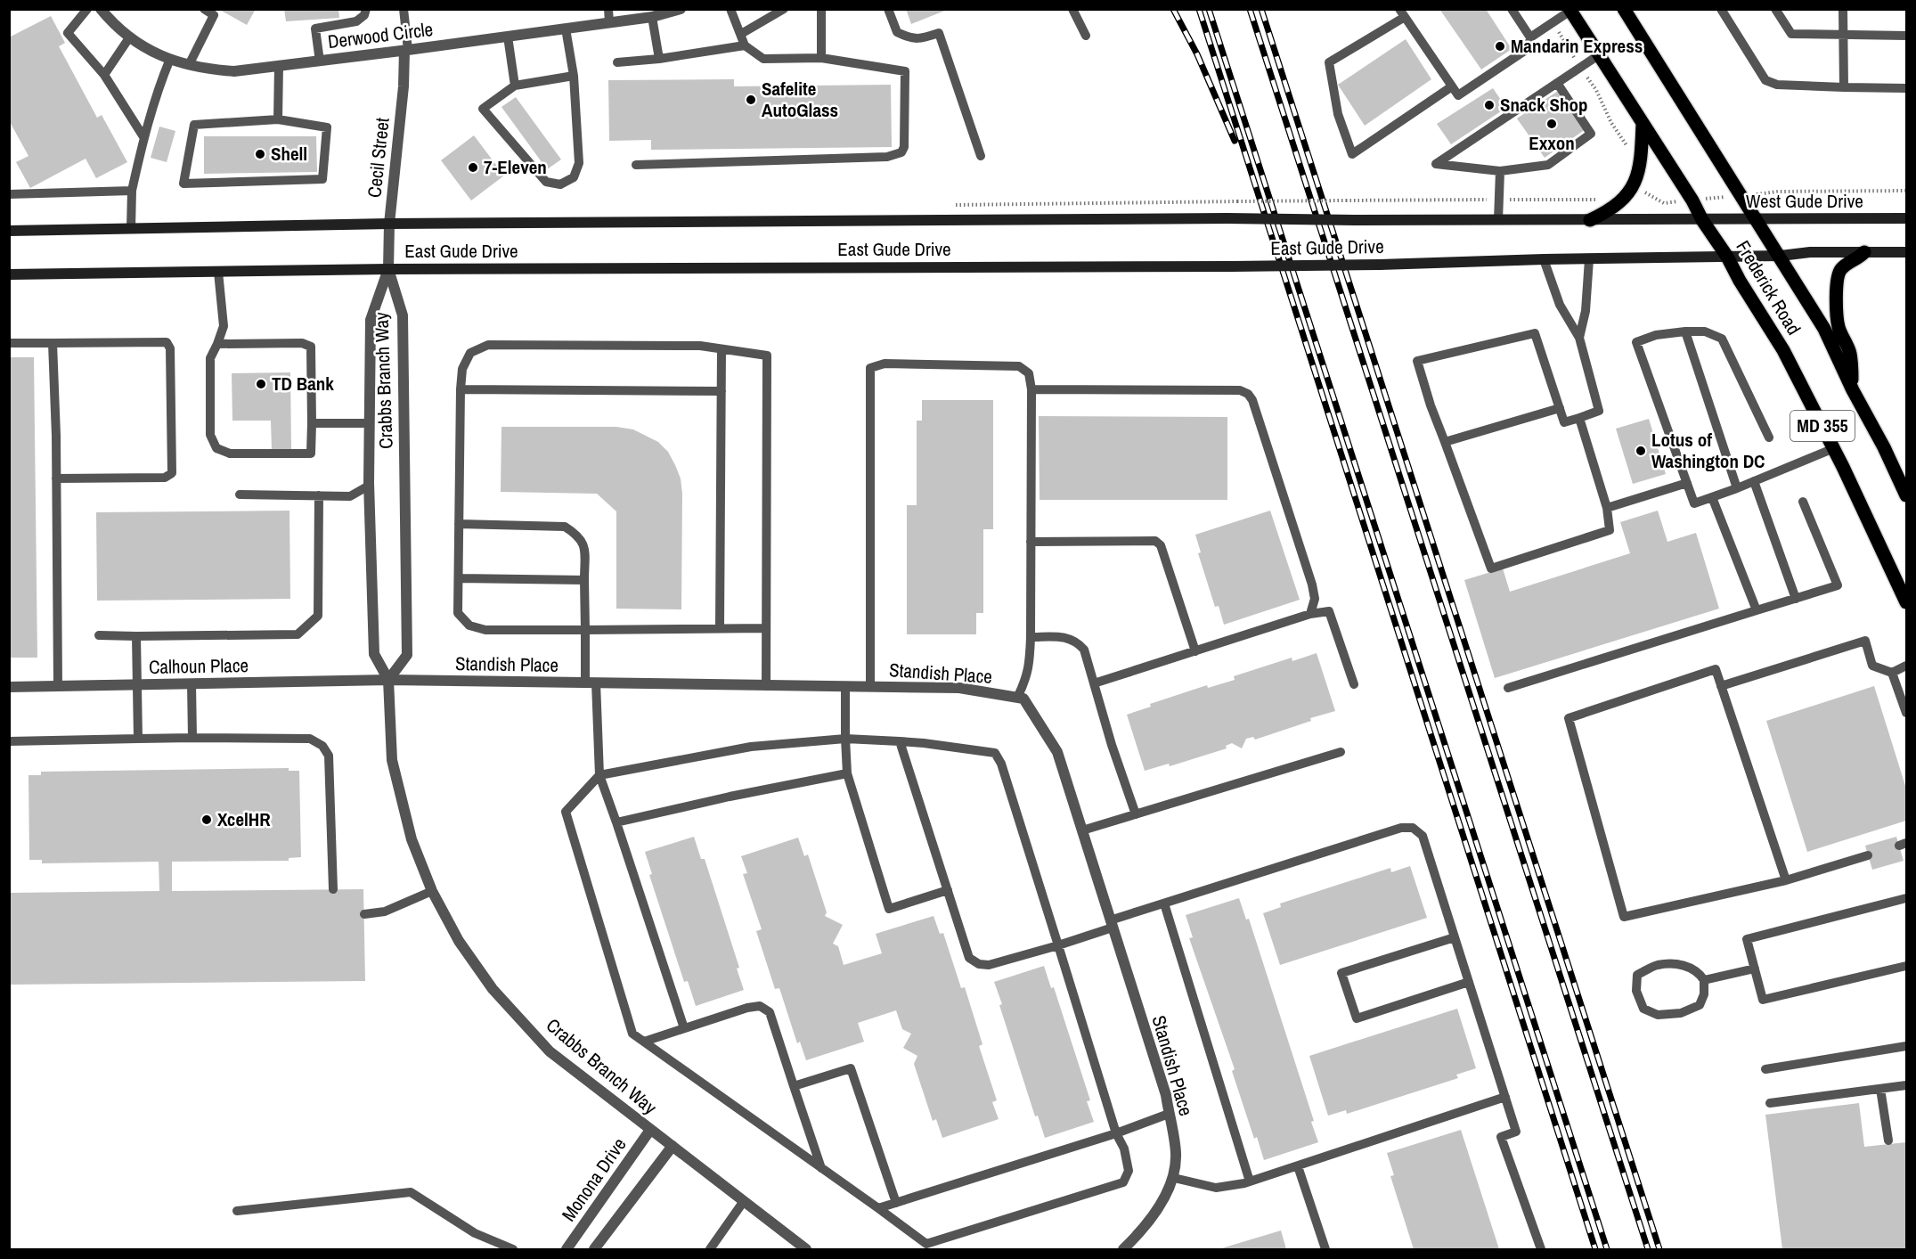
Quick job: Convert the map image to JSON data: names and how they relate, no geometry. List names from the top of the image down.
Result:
{
  "streets": {
    "main road": [
      "West Gude Drive",
      "East Gude Drive",
      "Frederick Road",
      "MD 355"
    ],
    "street": [
      "Derwood Circle",
      "Cecil Street",
      "Crabbs Branch Way",
      "Standish Place",
      "Calhoun Place",
      "Monona Drive"
    ]
  },
  "crossings": [
    ["Derwood Circle", "Cecil Street"],
    ["Cecil Street", "East Gude Drive"],
    ["Cecil Street", "Crabbs Branch Way"],
    ["West Gude Drive", "East Gude Drive"],
    ["West Gude Drive", "Frederick Road"],
    ["East Gude Drive", "Frederick Road"],
    ["East Gude Drive", "Crabbs Branch Way"],
    ["Crabbs Branch Way", "Standish Place"],
    ["Crabbs Branch Way", "Calhoun Place"],
    ["Crabbs Branch Way", "Monona Drive"],
    ["Standish Place", "Calhoun Place"]
  ],
  "places": [
    "Mandarin Express",
    "Safelite AutoGlass",
    "Snack Shop",
    "Exxon",
    "Shell",
    "7-Eleven",
    "TD Bank",
    "Lotus of Washington DC",
    "XcelHR"
  ]
}
